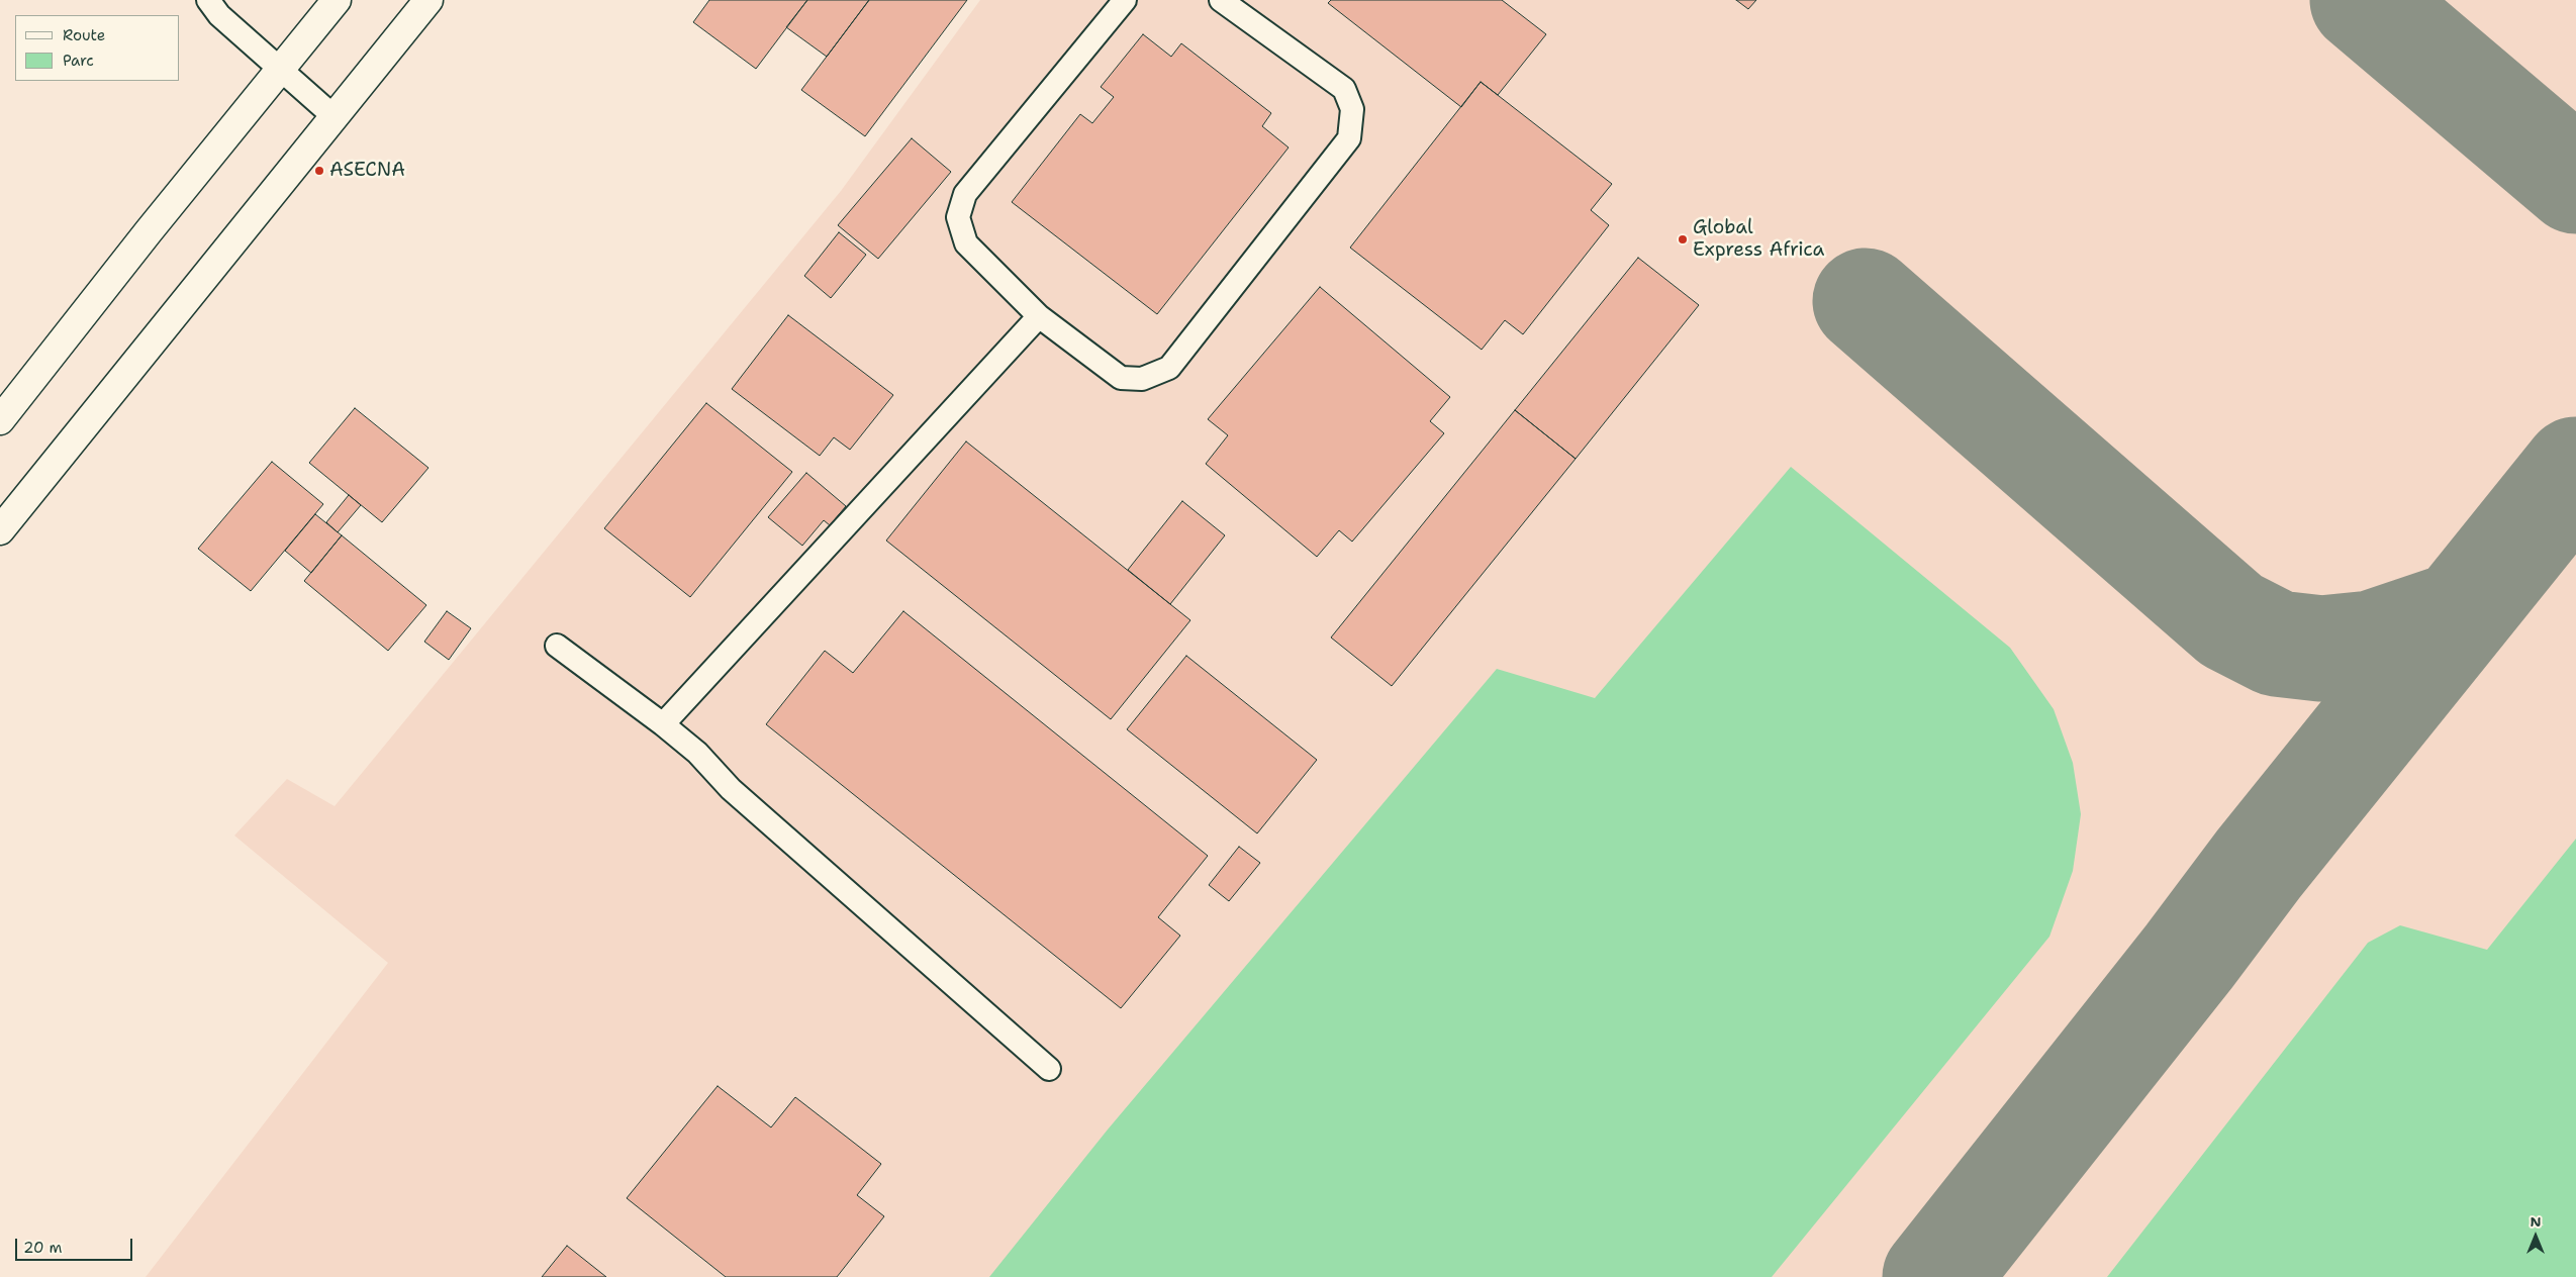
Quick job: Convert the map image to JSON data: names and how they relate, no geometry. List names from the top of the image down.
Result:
{
  "places": ["ASECNA", "Global Express Africa"],
  "legend": ["Route", "Parc"],
  "scale_bar": "20 m",
  "north": "top"
}
